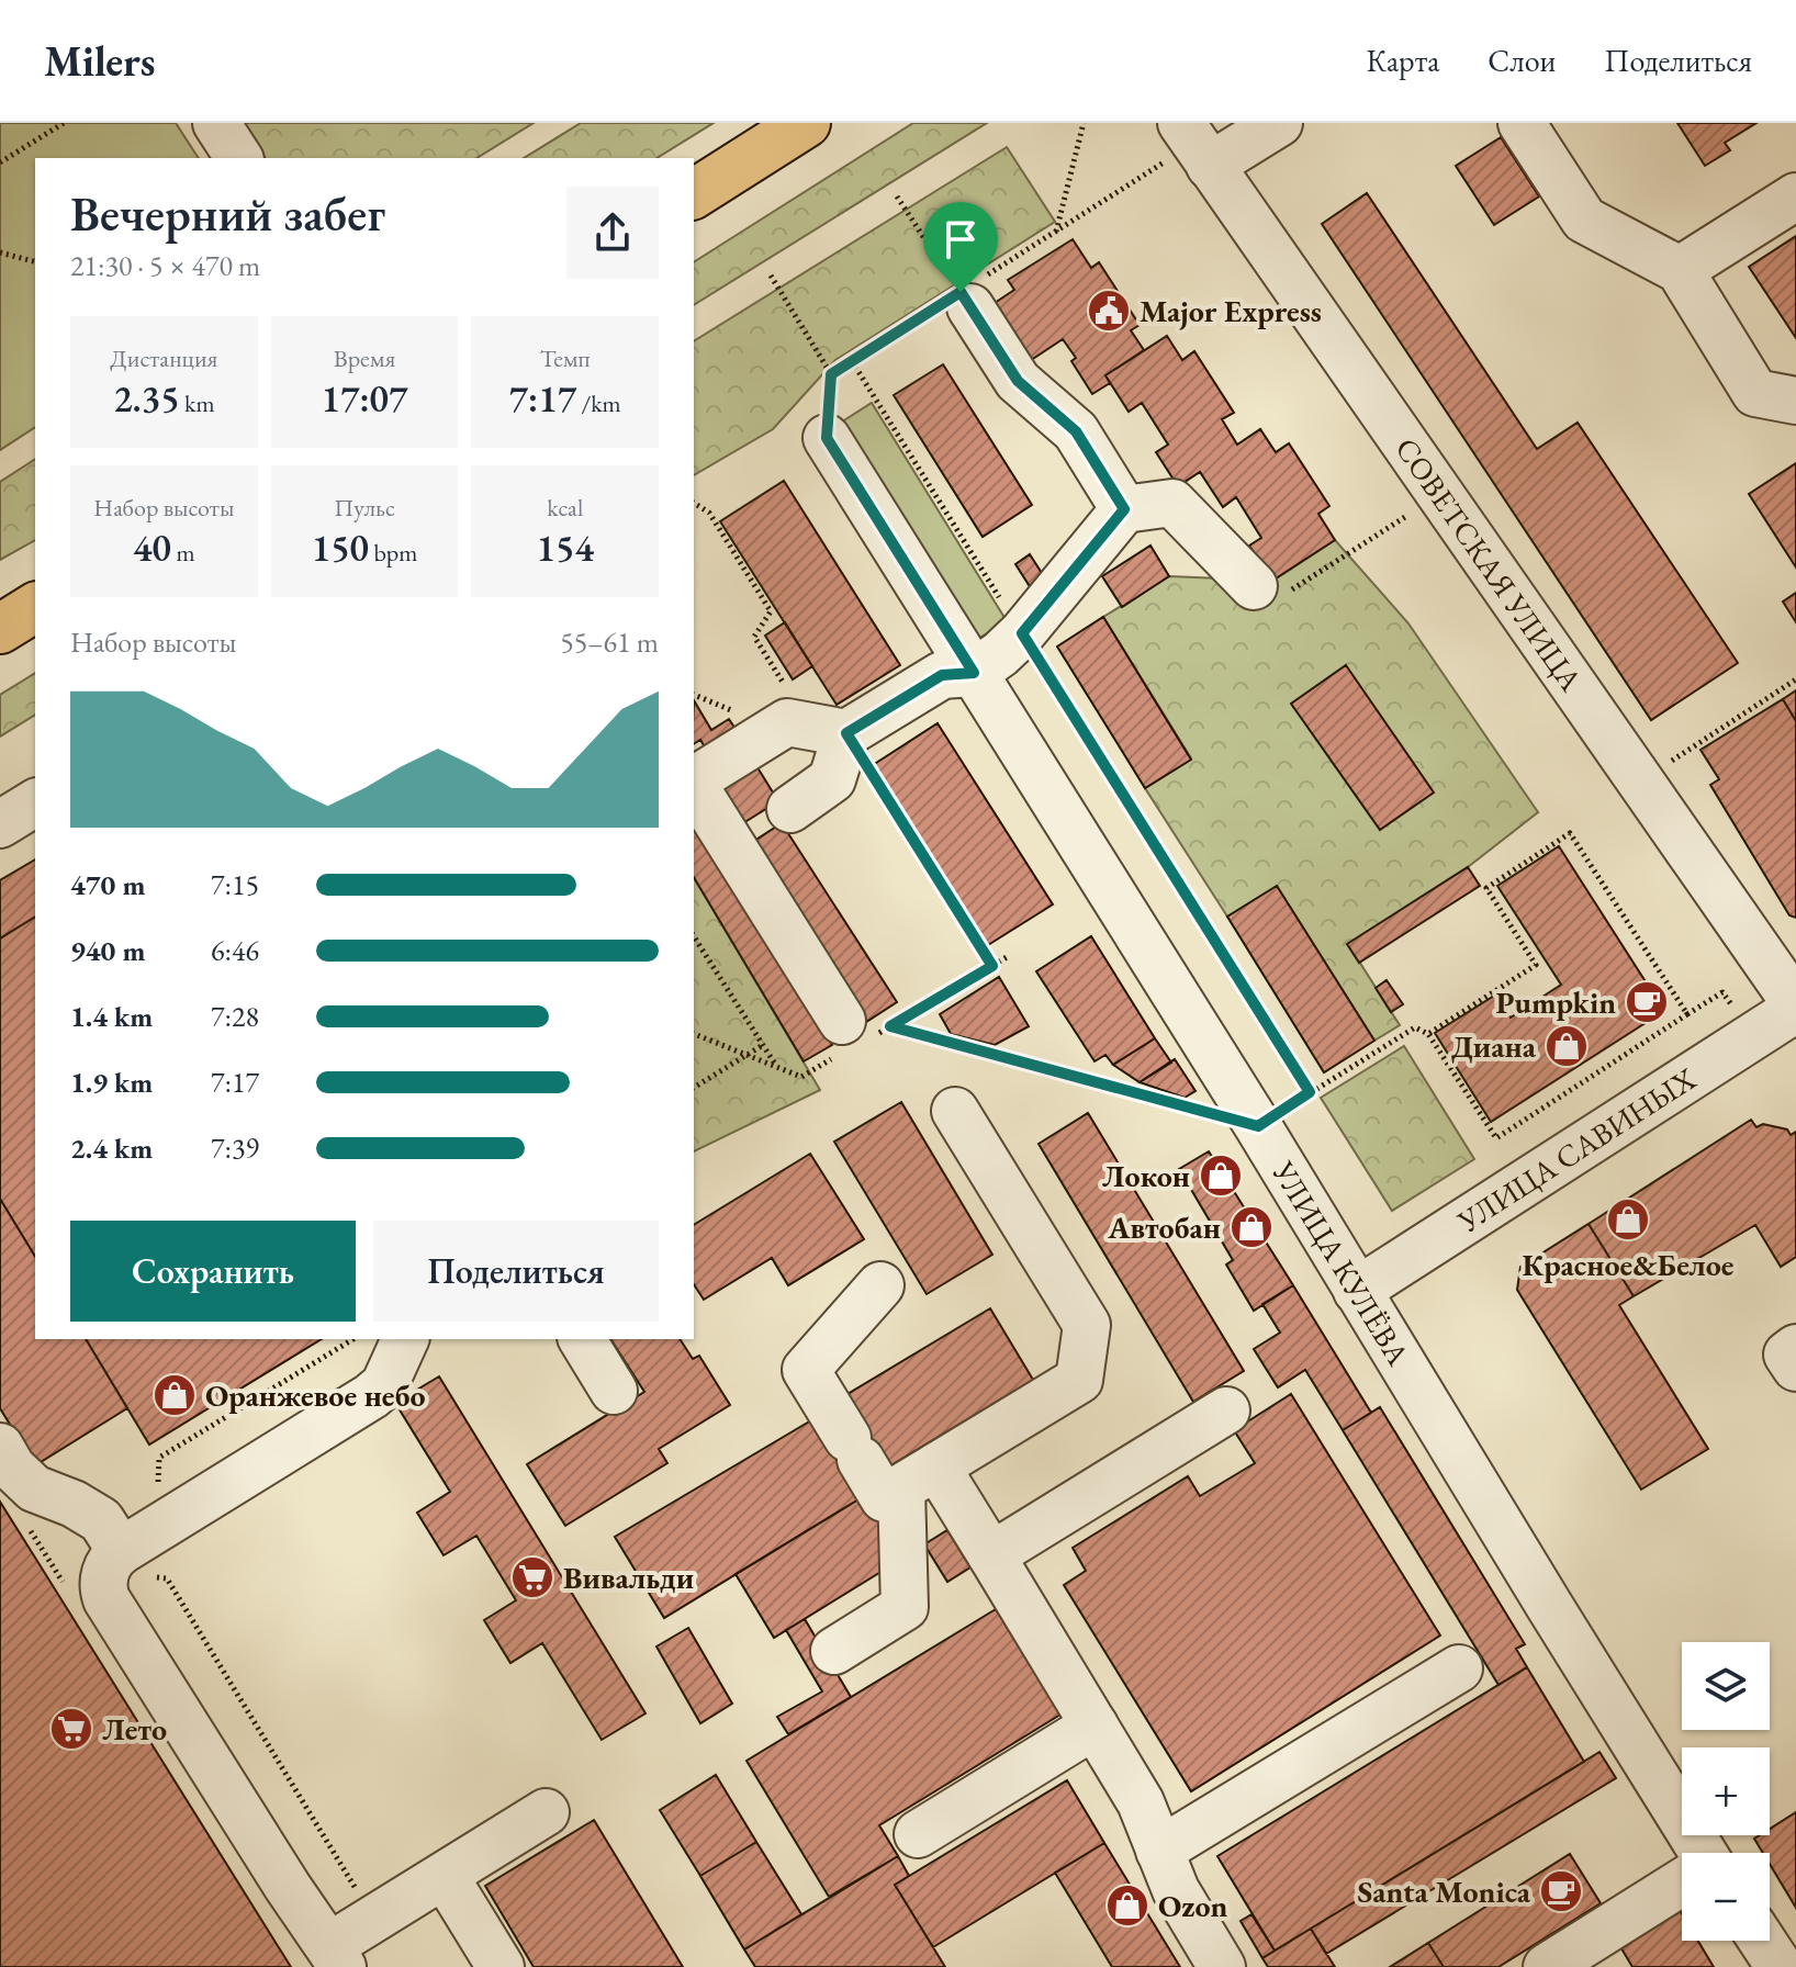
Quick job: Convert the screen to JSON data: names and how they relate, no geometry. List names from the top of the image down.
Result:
{
  "streets": {
    "street": ["СОВЕТСКАЯ УЛИЦА", "УЛИЦА САВИНЫХ", "УЛИЦА КУЛЁВА"]
  },
  "crossings": [
    ["СОВЕТСКАЯ УЛИЦА", "УЛИЦА САВИНЫХ"],
    ["УЛИЦА САВИНЫХ", "УЛИЦА КУЛЁВА"]
  ],
  "places": {
    "public building": ["Major Express"],
    "cafe": ["Pumpkin", "Santa Monica"],
    "shop": [
      "Диана",
      "Локон",
      "Красное&Белое",
      "Автобан",
      "Оранжевое небо",
      "Ozon"
    ],
    "supermarket": ["Вивальди", "Лето"]
  },
  "page": {
    "header": "Milers",
    "nav": ["Карта", "Слои", "Поделиться"],
    "heading": ["Вечерний забег", "21:30 · 5 × 470 m"],
    "stats": [
      ["Дистанция", "2.35 km"],
      ["Время", "17:07"],
      ["Темп", "7:17 /km"],
      ["Набор высоты", "40 m"],
      ["Пульс", "150 bpm"],
      ["kcal", "154"]
    ],
    "chart": ["Набор высоты", "55–61 m"],
    "list": [
      {
        "name": "470 m",
        "note": "7:15"
      },
      {
        "name": "940 m",
        "note": "6:46"
      },
      {
        "name": "1.4 km",
        "note": "7:28"
      },
      {
        "name": "1.9 km",
        "note": "7:17"
      },
      {
        "name": "2.4 km",
        "note": "7:39"
      }
    ],
    "buttons": ["Сохранить", "Поделиться"],
    "map_buttons": ["+", "−"]
  }
}
